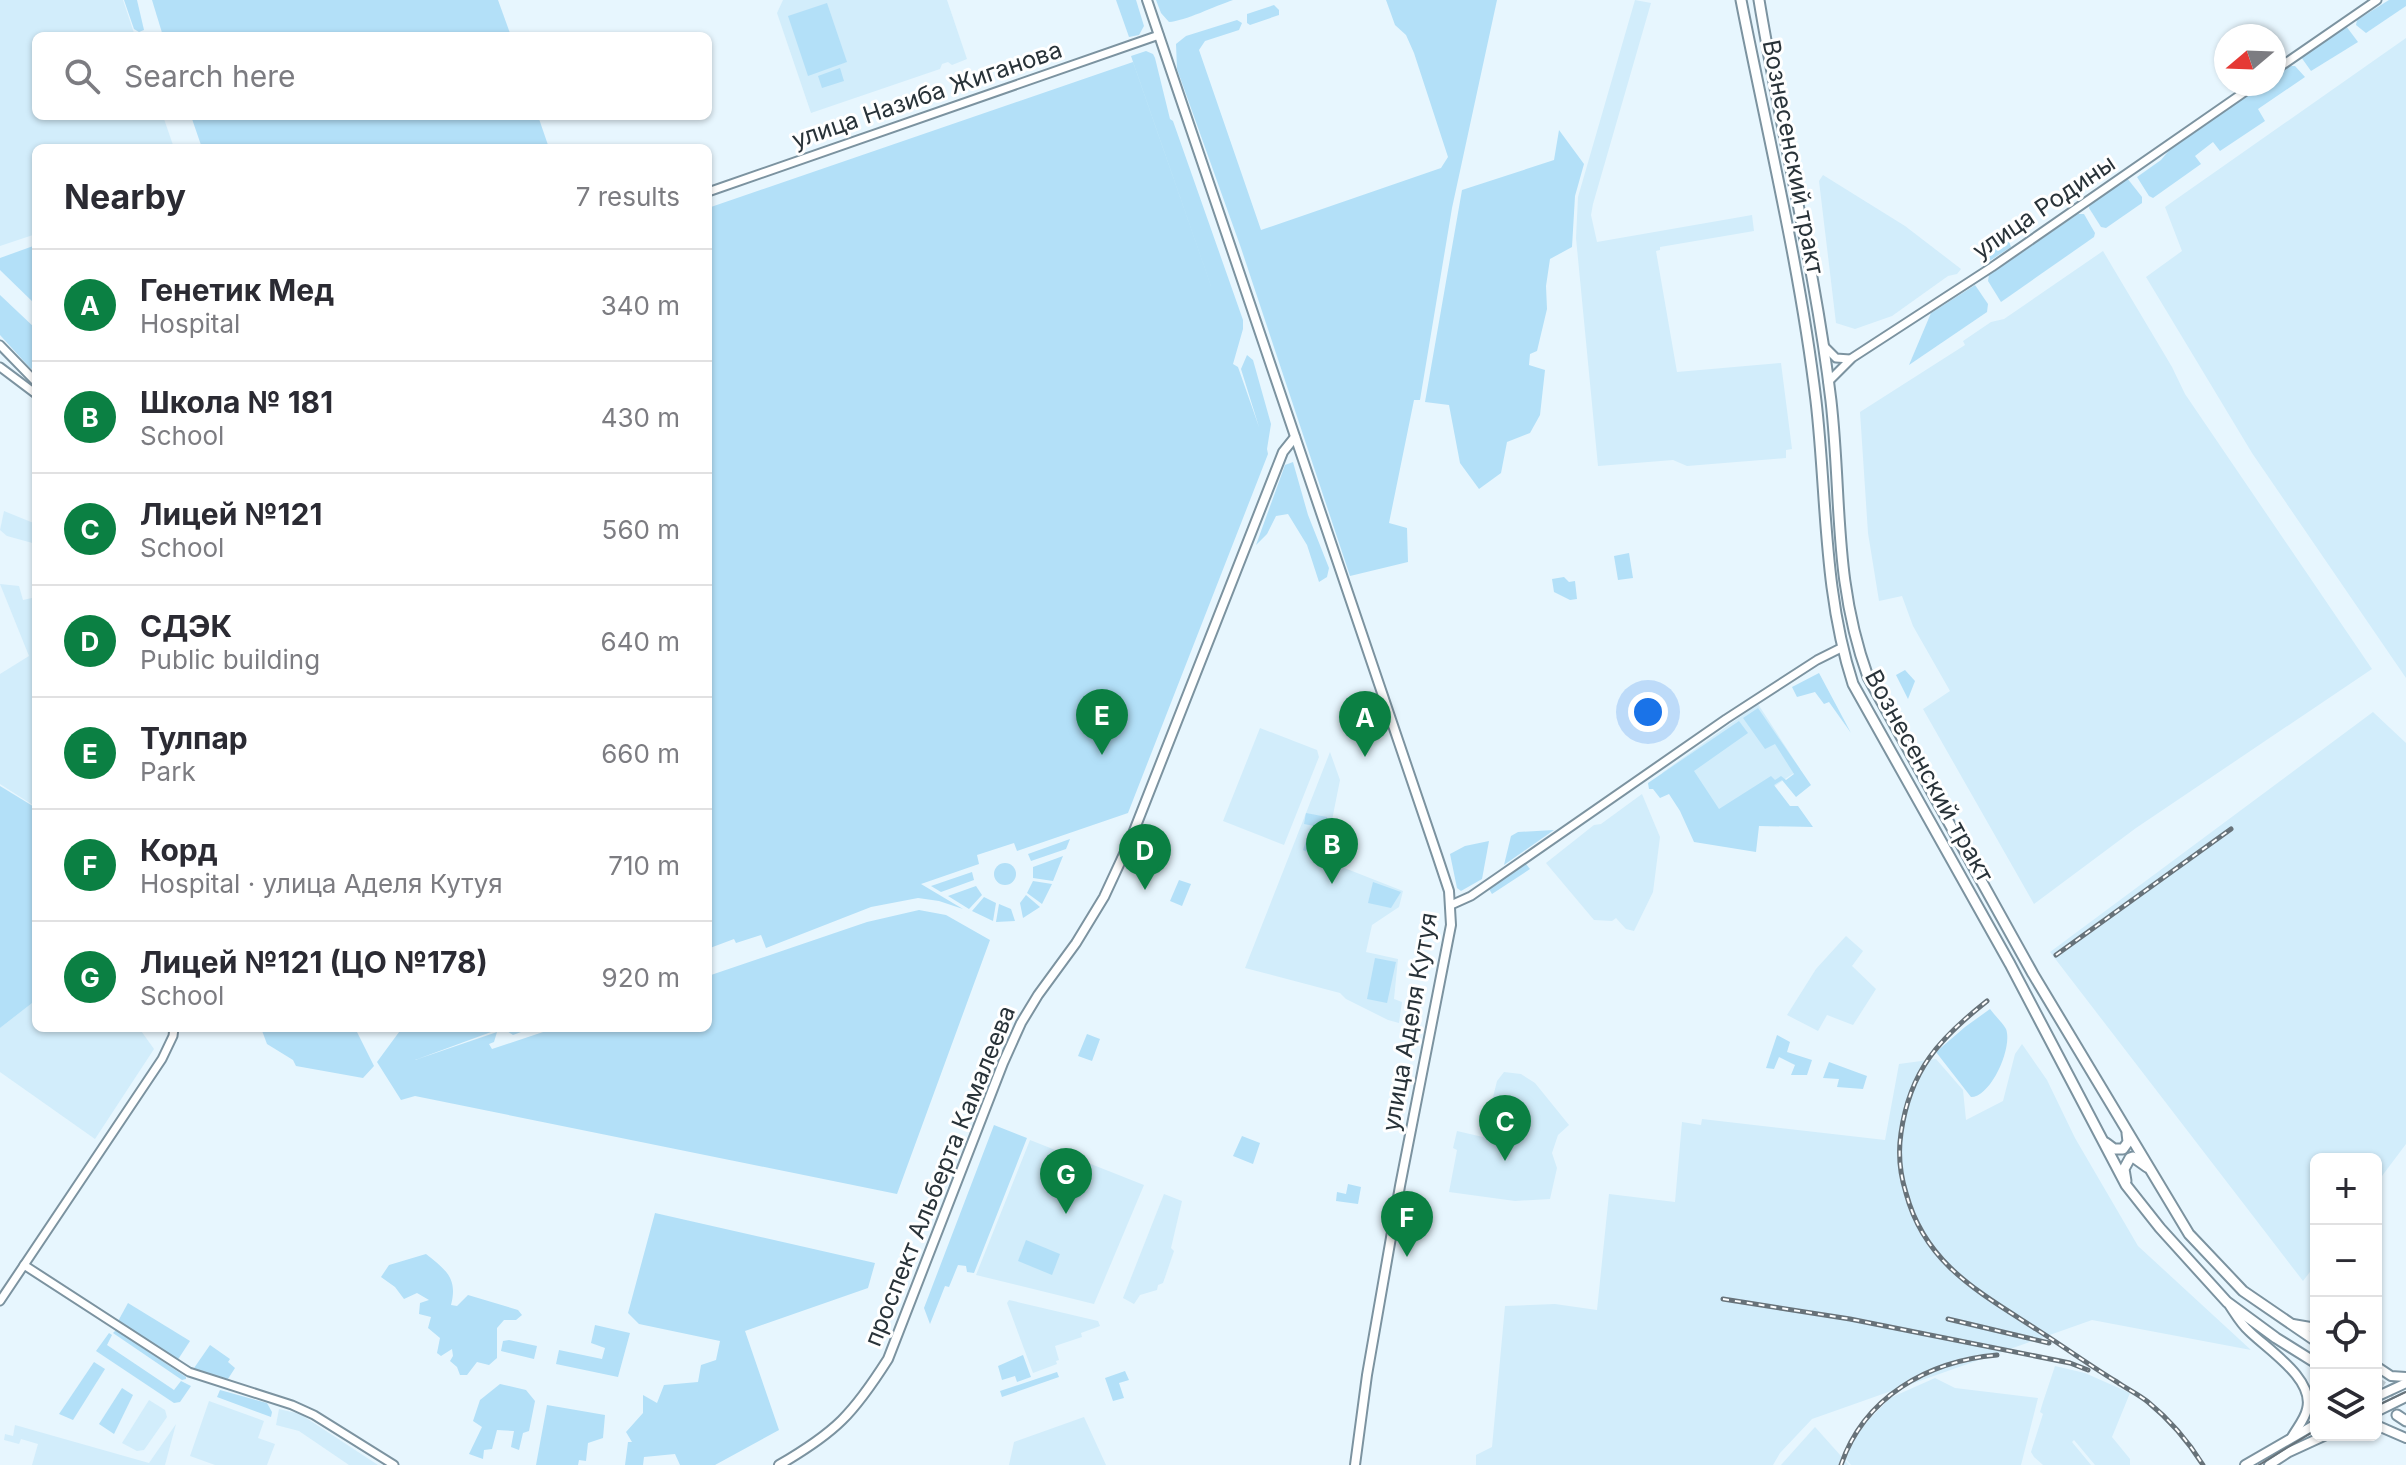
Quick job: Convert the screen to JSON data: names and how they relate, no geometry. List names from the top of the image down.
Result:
{
  "streets": {
    "main road": ["Вознесенский тракт", "улица Аделя Кутуя", "проспект Альберта Камалеева"],
    "street": ["улица Назиба Жиганова", "улица Родины"]
  },
  "crossings": [
    ["Вознесенский тракт", "улица Родины"],
    ["Вознесенский тракт", "улица Аделя Кутуя"]
  ],
  "north": "left",
  "page": {
    "search": "Search here",
    "heading": ["Nearby", "7 results"],
    "list": [
      {
        "mark": "A",
        "name": "Генетик Мед",
        "note": "Hospital",
        "value": "340 m"
      },
      {
        "mark": "B",
        "name": "Школа № 181",
        "note": "School",
        "value": "430 m"
      },
      {
        "mark": "C",
        "name": "Лицей №121",
        "note": "School",
        "value": "560 m"
      },
      {
        "mark": "D",
        "name": "СДЭК",
        "note": "Public building",
        "value": "640 m"
      },
      {
        "mark": "E",
        "name": "Тулпар",
        "note": "Park",
        "value": "660 m"
      },
      {
        "mark": "F",
        "name": "Корд",
        "note": "Hospital · улица Аделя Кутуя",
        "value": "710 m"
      },
      {
        "mark": "G",
        "name": "Лицей №121 (ЦО №178)",
        "note": "School",
        "value": "920 m"
      }
    ],
    "pins": [
      "E",
      "A",
      "B",
      "D",
      "C",
      "G",
      "F"
    ],
    "map_buttons": ["+", "−"]
  }
}
